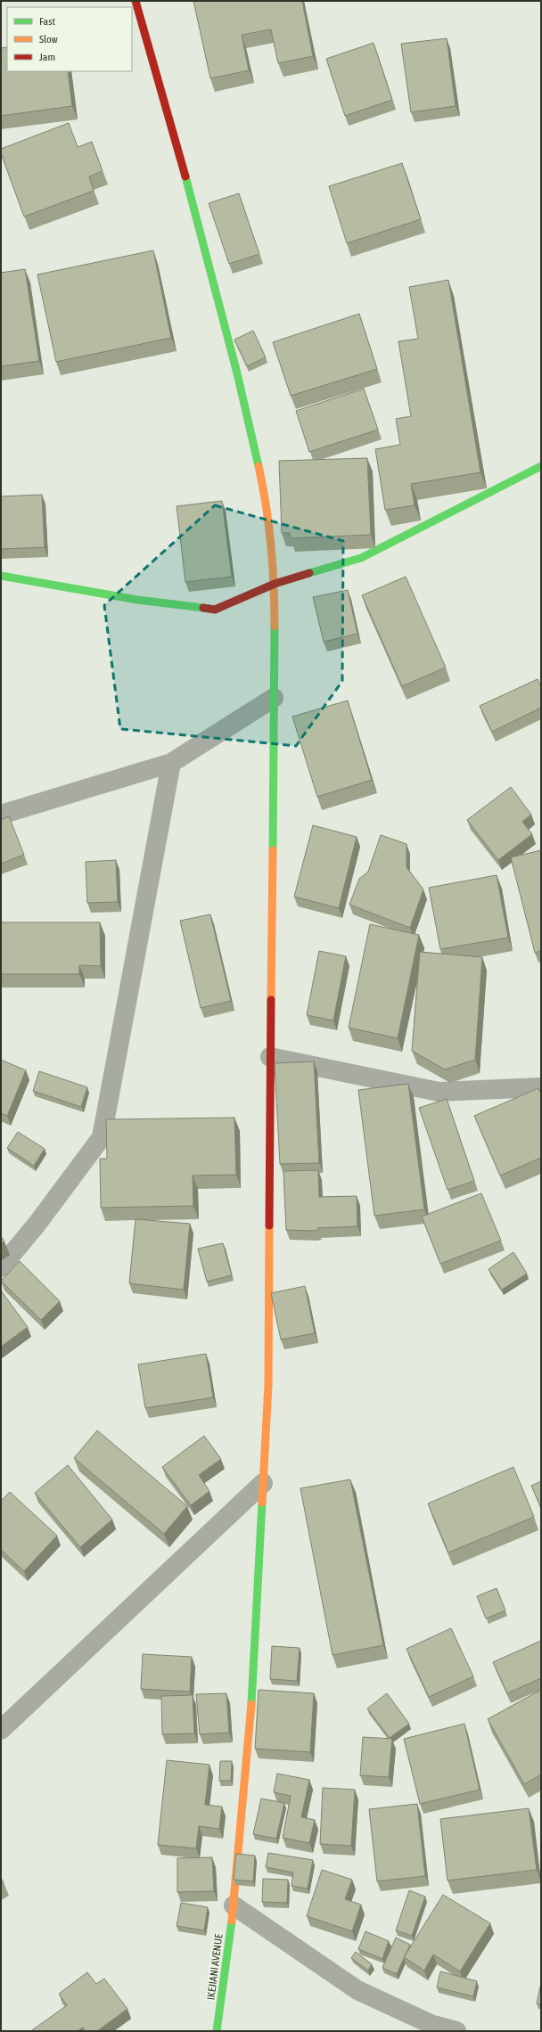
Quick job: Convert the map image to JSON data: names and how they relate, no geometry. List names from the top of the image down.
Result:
{
  "streets": {
    "street": ["IKEJIANI AVENUE"]
  },
  "legend": ["Fast", "Slow", "Jam"]
}
